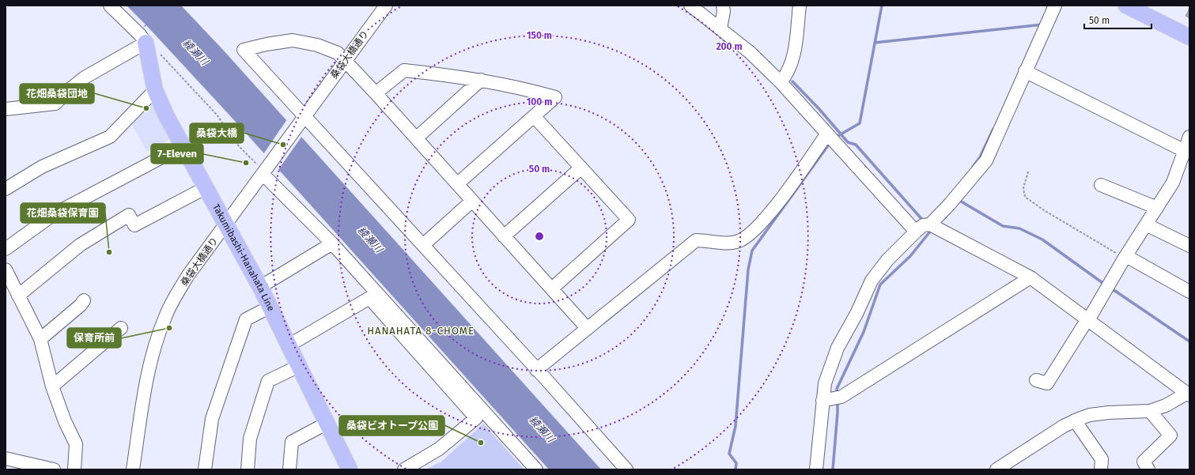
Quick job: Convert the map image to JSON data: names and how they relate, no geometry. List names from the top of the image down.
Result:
{
  "streets": {
    "main road": ["Takumibashi-Hanahata Line"],
    "street": ["桑袋大橋通り"]
  },
  "crossings": [
    ["桑袋大橋通り", "Takumibashi-Hanahata Line"]
  ],
  "districts": ["HANAHATA 8-CHOME"],
  "water": ["綾瀬川"],
  "places": [
    "花畑桑袋団地",
    "桑袋大橋",
    "7-Eleven",
    "花畑桑袋保育園",
    "保育所前",
    "桑袋ビオトープ公園"
  ],
  "scale_bar": "50 m",
  "rings": [
    "150 m",
    "200 m",
    "100 m",
    "50 m"
  ]
}
